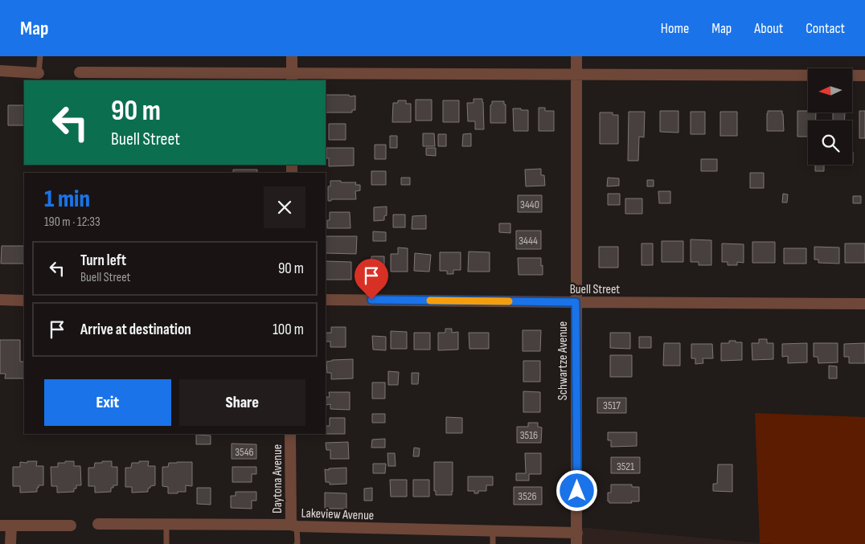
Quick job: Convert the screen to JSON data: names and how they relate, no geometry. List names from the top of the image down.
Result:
{
  "streets": {
    "street": [
      "Buell Street",
      "Schwartze Avenue",
      "Daytona Avenue",
      "Lakeview Avenue"
    ]
  },
  "crossings": [
    ["Buell Street", "Schwartze Avenue"],
    ["Schwartze Avenue", "Lakeview Avenue"],
    ["Daytona Avenue", "Lakeview Avenue"]
  ],
  "house_numbers": [
    "3440",
    "3444",
    "3517",
    "3516",
    "3546",
    "3521",
    "3526"
  ],
  "north": "left",
  "page": {
    "header": "Map",
    "nav": [
      "Home",
      "Map",
      "About",
      "Contact"
    ],
    "turn": ["90 m", "Buell Street"],
    "heading": ["1 min", "190 m · 12:33"],
    "list": [
      {
        "name": "Turn left",
        "note": "Buell Street",
        "value": "90 m"
      },
      {
        "name": "Arrive at destination",
        "value": "100 m"
      }
    ],
    "buttons": ["Exit", "Share"]
  }
}
